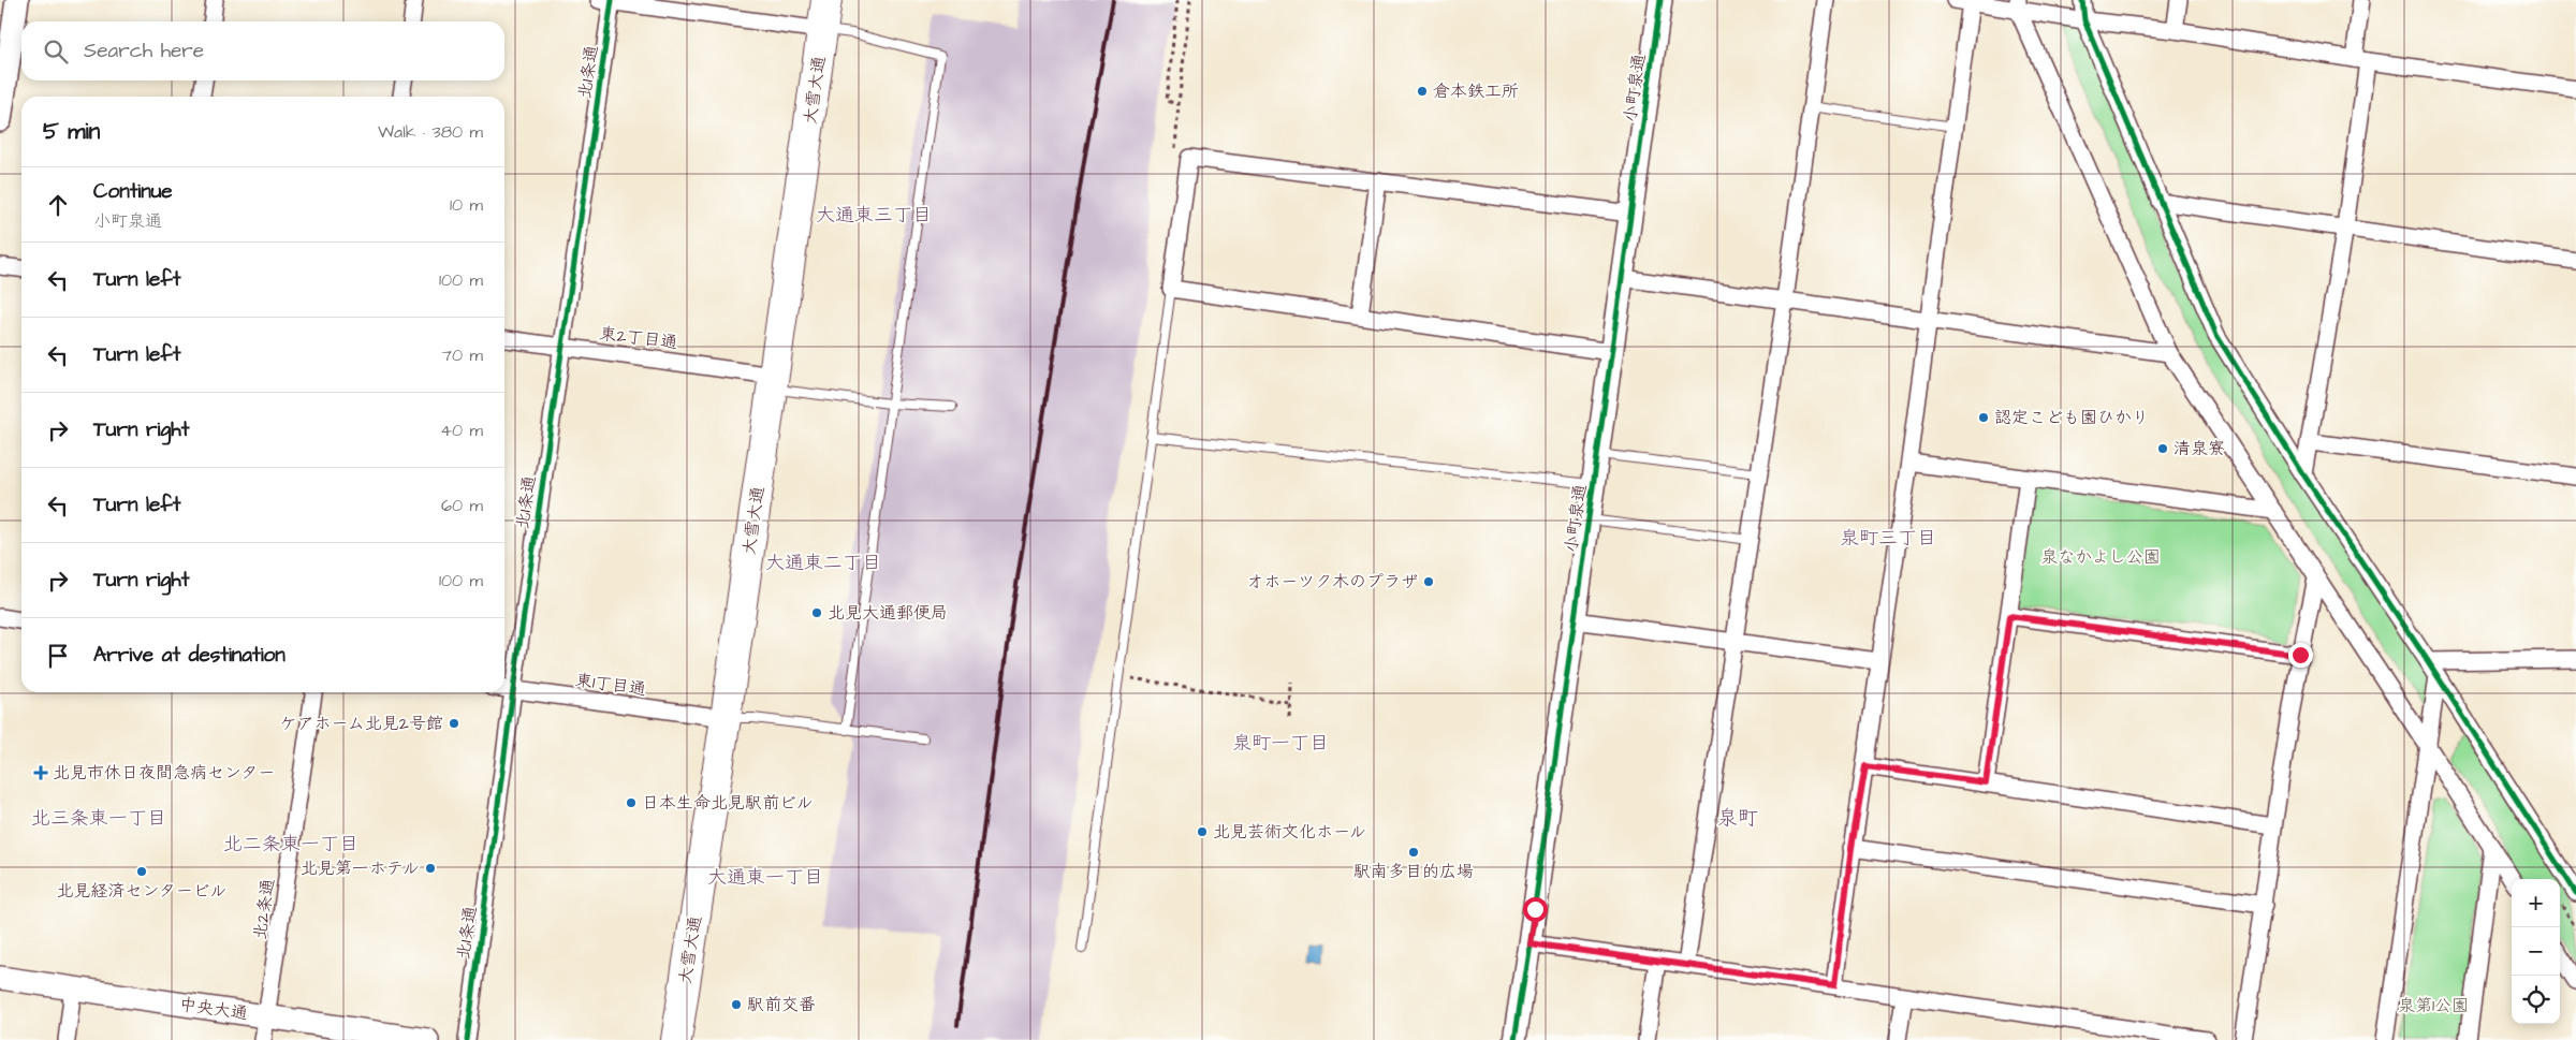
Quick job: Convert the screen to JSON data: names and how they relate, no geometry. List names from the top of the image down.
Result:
{
  "streets": {
    "highway": ["大雪大通"],
    "street": [
      "北1条通",
      "小町泉通",
      "東2丁目通",
      "東1丁目通",
      "北2条通",
      "中央大通"
    ]
  },
  "crossings": [
    ["北1条通", "東2丁目通"],
    ["北1条通", "東1丁目通"],
    ["大雪大通", "東2丁目通"],
    ["大雪大通", "東1丁目通"],
    ["北2条通", "中央大通"]
  ],
  "districts": [
    "大通東三丁目",
    "泉町三丁目",
    "大通東二丁目",
    "泉町一丁目",
    "北三条東一丁目",
    "泉町",
    "北二条東一丁目",
    "大通東一丁目"
  ],
  "parks": ["泉なかよし公園", "泉第1公園"],
  "places": {
    "other": [
      "倉本鉄工所",
      "認定こども園ひかり",
      "清泉寮",
      "オホーツク木のプラザ",
      "北見大通郵便局",
      "ケアホーム北見2号館",
      "日本生命北見駅前ビル",
      "北見芸術文化ホール",
      "駅南多目的広場",
      "北見第一ホテル",
      "北見経済センタービル",
      "駅前交番"
    ],
    "health": ["北見市休日夜間急病センター"]
  },
  "page": {
    "search": "Search here",
    "heading": ["5 min", "Walk · 380 m"],
    "list": [
      ["Continue", "小町泉通", "10 m"],
      ["Turn left", "100 m"],
      ["Turn left", "70 m"],
      ["Turn right", "40 m"],
      ["Turn left", "60 m"],
      ["Turn right", "100 m"],
      "Arrive at destination"
    ],
    "map_buttons": ["+", "−"]
  }
}
